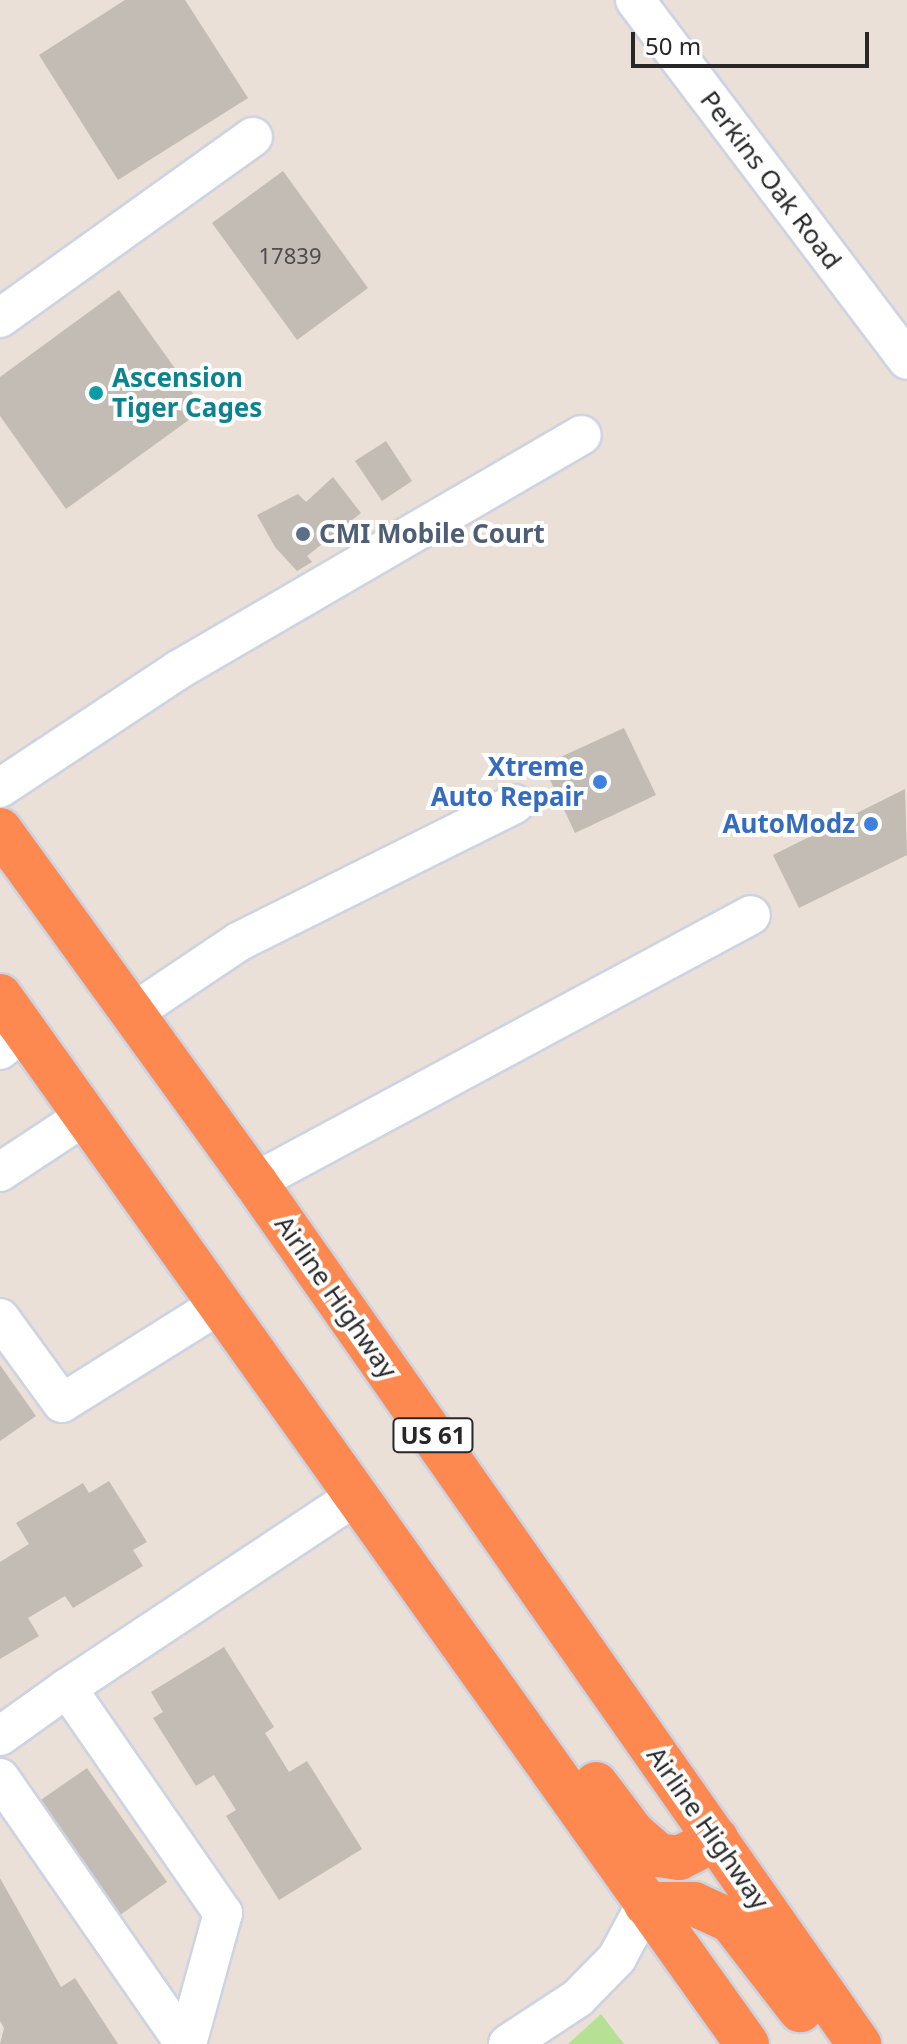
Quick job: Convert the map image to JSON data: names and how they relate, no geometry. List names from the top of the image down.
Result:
{
  "streets": {
    "highway": ["Airline Highway", "US 61"],
    "street": ["Perkins Oak Road"]
  },
  "places": [
    "Ascension Tiger Cages",
    "CMI Mobile Court",
    "Xtreme Auto Repair",
    "AutoModz"
  ],
  "house_numbers": ["17839"],
  "scale_bar": "50 m"
}
